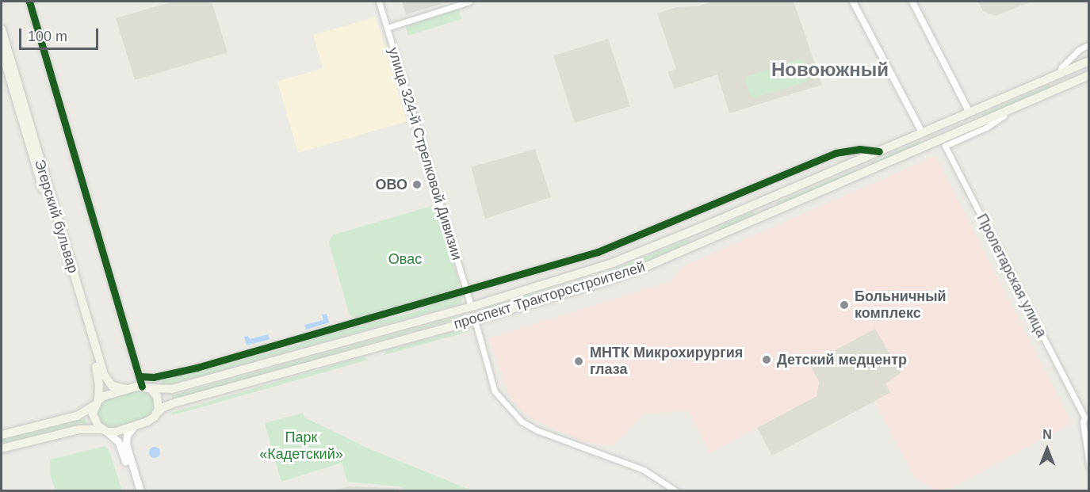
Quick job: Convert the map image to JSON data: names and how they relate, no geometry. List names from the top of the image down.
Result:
{
  "streets": {
    "main road": ["Эгерский бульвар", "проспект Тракторостроителей"],
    "street": ["улица 324-й Стрелковой Дивизии", "Пролетарская улица"]
  },
  "crossings": [
    ["улица 324-й Стрелковой Дивизии", "проспект Тракторостроителей"],
    ["Эгерский бульвар", "проспект Тракторостроителей"]
  ],
  "districts": ["Новоюжный"],
  "parks": ["Овас", "Парк «Кадетский»"],
  "places": [
    "ОВО",
    "Больничный комплекс",
    "Детский медцентр",
    "МНТК Микрохирургия глаза"
  ],
  "scale_bar": "100 m",
  "north": "top"
}
